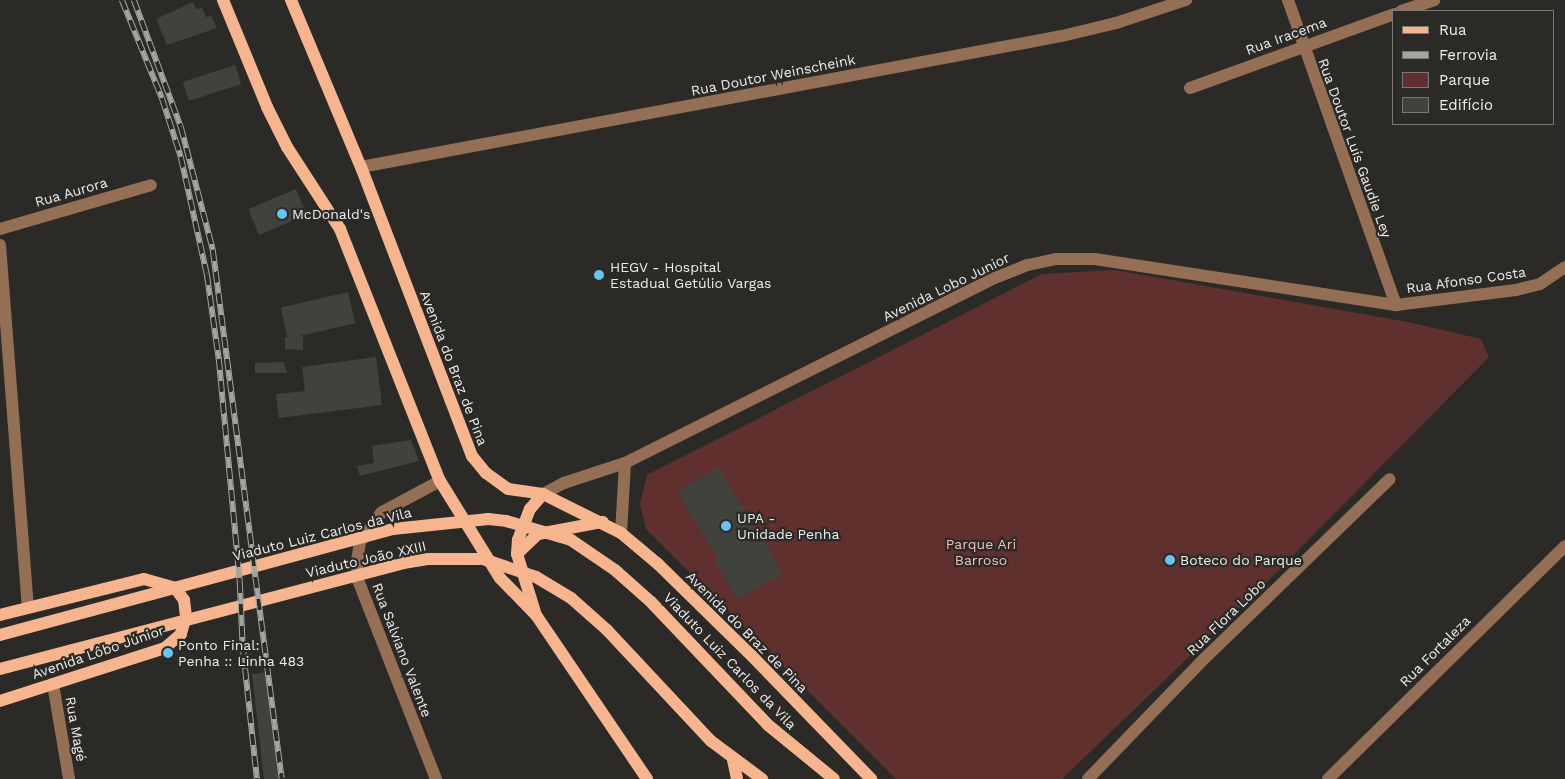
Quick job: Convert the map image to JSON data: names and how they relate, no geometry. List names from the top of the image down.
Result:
{
  "streets": {
    "main road": [
      "Avenida do Braz de Pina",
      "Viaduto Luiz Carlos da Vila",
      "Viaduto João XXIII",
      "Avenida Lôbo Júnior"
    ],
    "street": [
      "Rua Iracema",
      "Rua Doutor Weinscheink",
      "Rua Doutor Luís Gaudie Ley",
      "Rua Aurora",
      "Rua Afonso Costa",
      "Avenida Lobo Junior",
      "Rua Flora Lobo",
      "Rua Salviano Valente",
      "Rua Fortaleza",
      "Rua Magé"
    ]
  },
  "crossings": [
    ["Rua Iracema", "Rua Doutor Luís Gaudie Ley"],
    ["Rua Doutor Weinscheink", "Avenida do Braz de Pina"],
    ["Rua Doutor Luís Gaudie Ley", "Rua Afonso Costa"],
    ["Rua Doutor Luís Gaudie Ley", "Avenida Lobo Junior"],
    ["Rua Afonso Costa", "Avenida Lobo Junior"],
    ["Avenida Lobo Junior", "Avenida do Braz de Pina"],
    ["Avenida Lôbo Júnior", "Rua Magé"]
  ],
  "parks": ["Parque Ari Barroso"],
  "places": [
    "McDonald's",
    "HEGV - Hospital Estadual Getúlio Vargas",
    "UPA - Unidade Penha",
    "Boteco do Parque",
    "Ponto Final: Penha :: Linha 483"
  ],
  "legend": [
    "Rua",
    "Ferrovia",
    "Parque",
    "Edifício"
  ]
}
